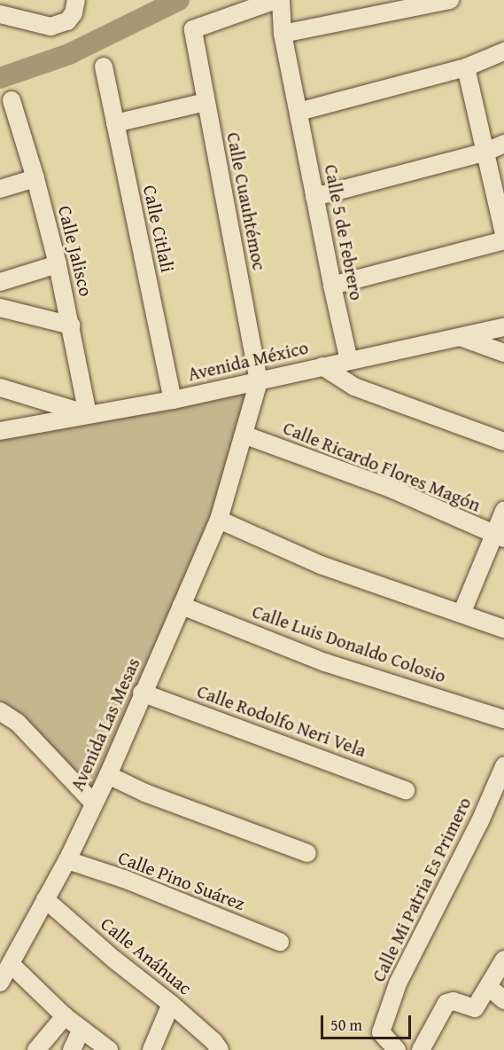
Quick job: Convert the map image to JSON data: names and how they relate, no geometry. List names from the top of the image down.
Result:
{
  "streets": {
    "street": [
      "Calle Cuauhtémoc",
      "Calle Citlali",
      "Calle 5 de Febrero",
      "Calle Jalisco",
      "Avenida México",
      "Calle Ricardo Flores Magón",
      "Calle Luis Donaldo Colosio",
      "Calle Rodolfo Neri Vela",
      "Avenida Las Mesas",
      "Calle Pino Suárez",
      "Calle Mi Patria Es Primero",
      "Calle Anáhuac"
    ]
  },
  "crossings": [
    ["Calle Cuauhtémoc", "Avenida México"],
    ["Calle Citlali", "Avenida México"],
    ["Calle 5 de Febrero", "Avenida México"],
    ["Calle Jalisco", "Avenida México"],
    ["Calle Ricardo Flores Magón", "Avenida Las Mesas"],
    ["Calle Luis Donaldo Colosio", "Avenida Las Mesas"],
    ["Calle Rodolfo Neri Vela", "Avenida Las Mesas"],
    ["Avenida Las Mesas", "Calle Pino Suárez"],
    ["Avenida Las Mesas", "Calle Anáhuac"]
  ],
  "scale_bar": "50 m"
}
